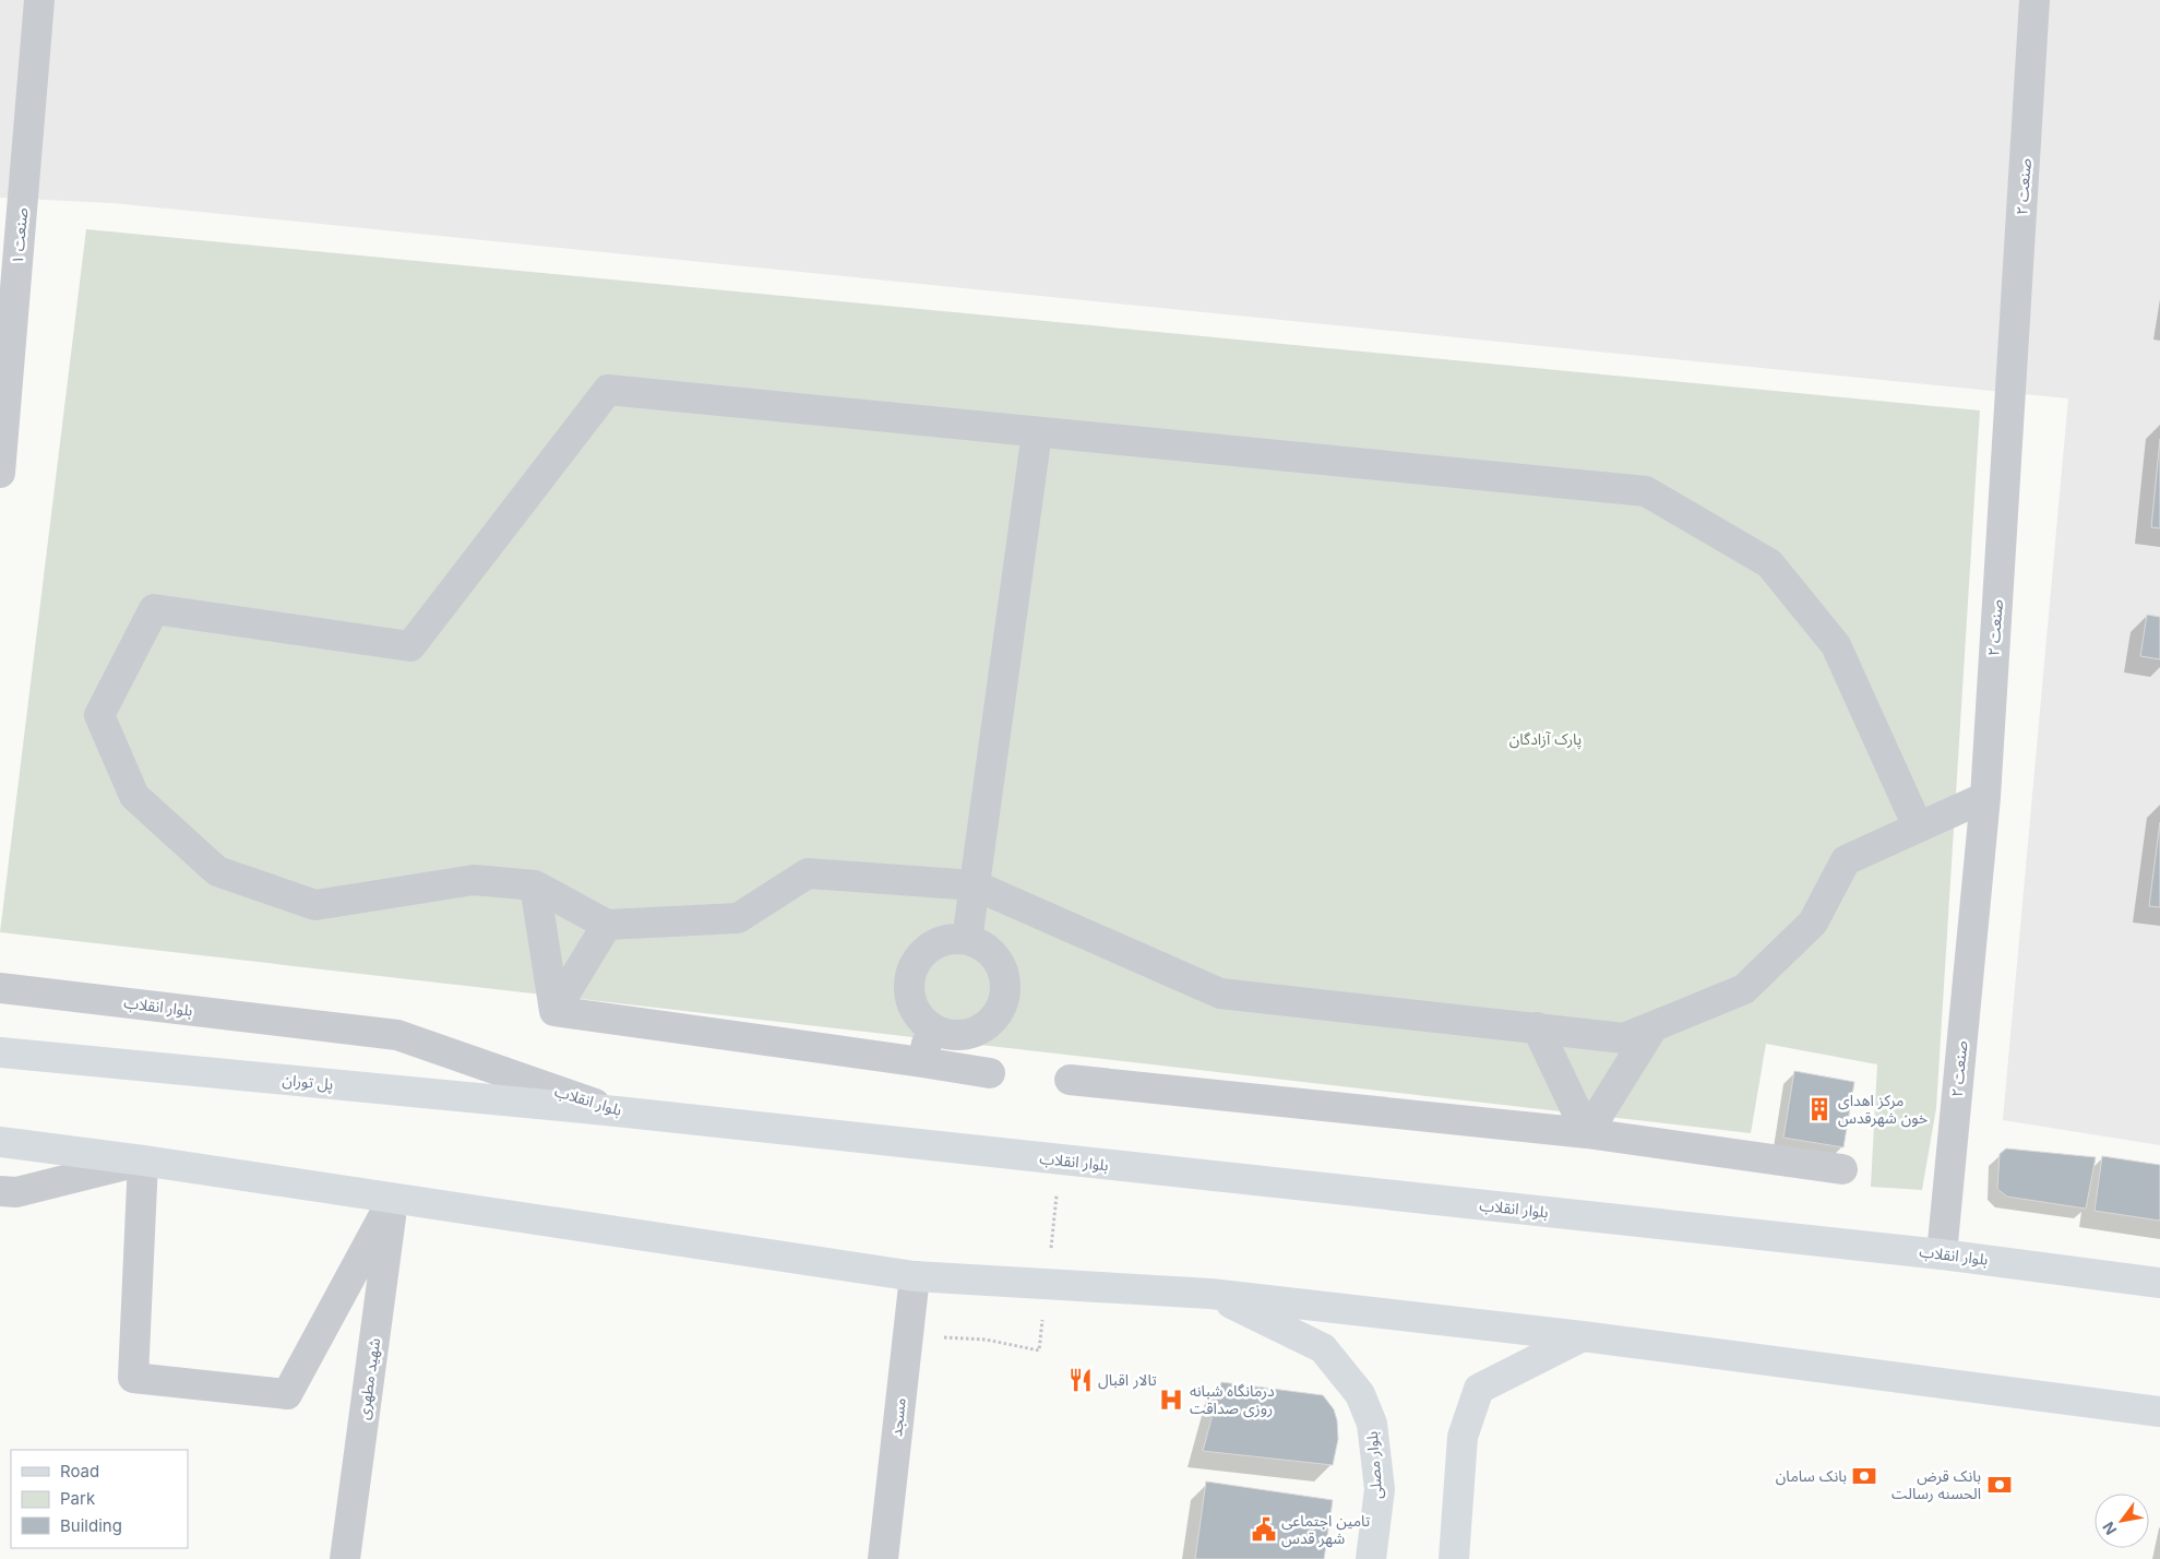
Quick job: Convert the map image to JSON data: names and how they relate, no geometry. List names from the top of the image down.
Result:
{
  "streets": {
    "main road": ["بلوار انقلاب", "پل توران", "بلوار مصلی"],
    "street": [
      "صنعت ۲",
      "صنعت ۱",
      "شهید مطهری",
      "مسجد"
    ]
  },
  "crossings": [
    ["صنعت ۲", "بلوار انقلاب"],
    ["بلوار انقلاب", "پل توران"]
  ],
  "parks": ["پارک آزادگان"],
  "places": {
    "building": ["مرکز اهدای خون شهرقدس"],
    "restaurant": ["تالار اقبال"],
    "hospital": ["درمانگاه شبانه روزی صداقت"],
    "bank": ["بانک سامان", "بانک قرض الحسنه رسالت"],
    "public building": ["تامین اجتماعی شهر قدس"]
  },
  "legend": ["Road", "Park", "Building"],
  "north": "bottom left"
}
